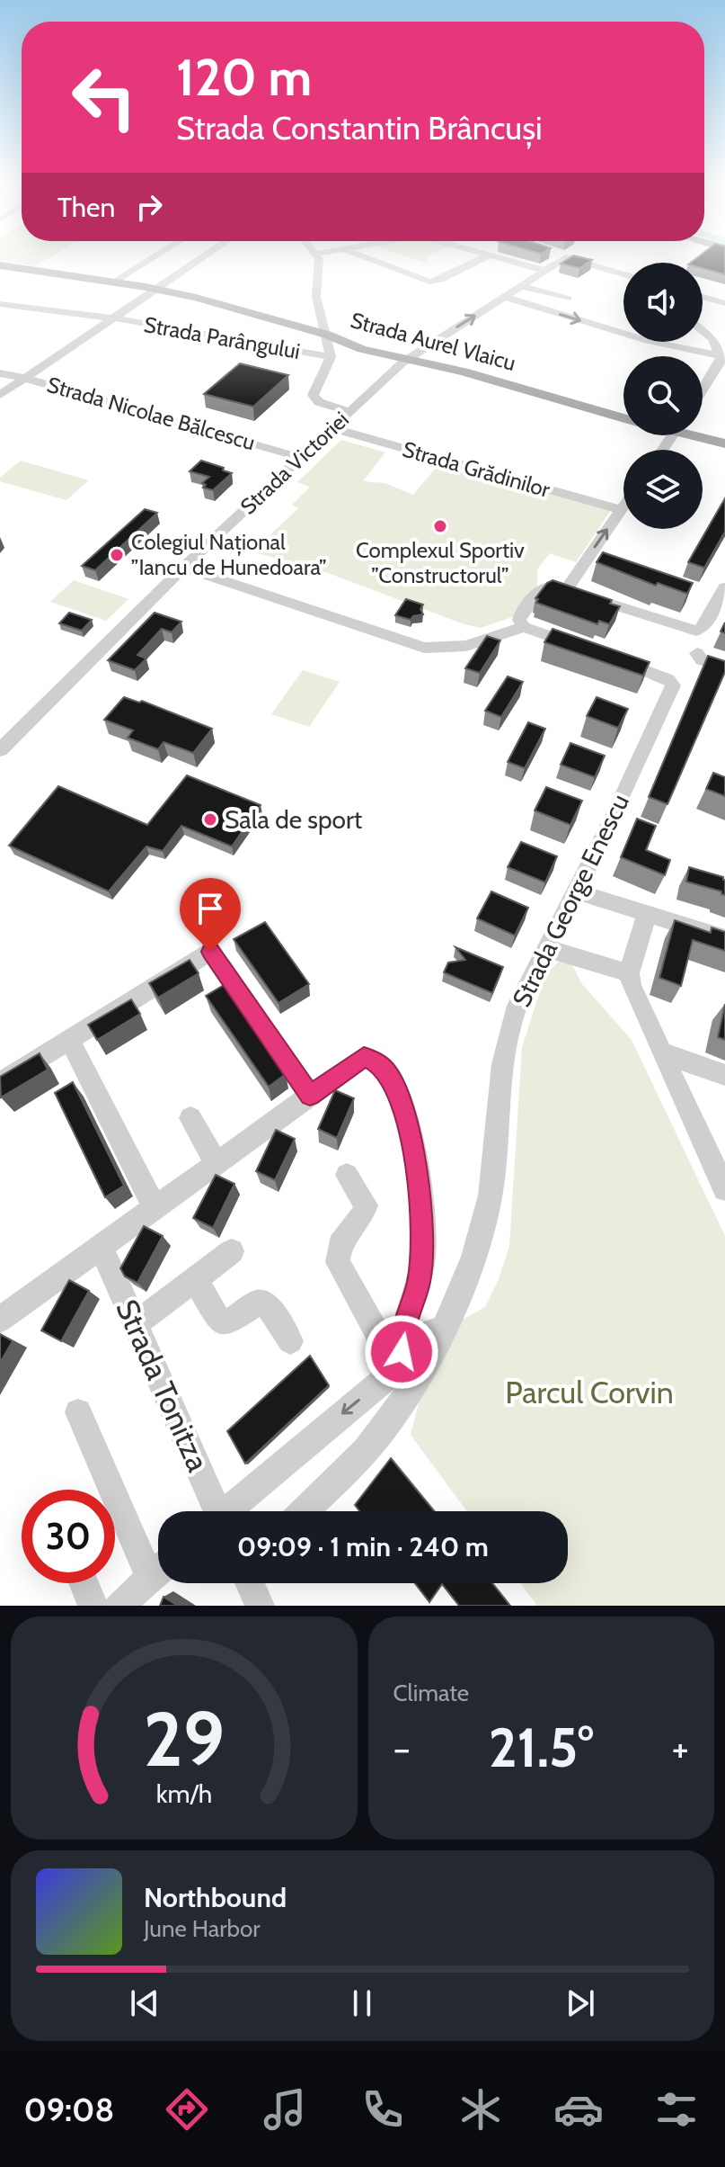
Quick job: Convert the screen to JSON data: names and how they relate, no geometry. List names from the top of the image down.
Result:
{
  "streets": {
    "main road": ["Strada Aurel Vlaicu"],
    "street": [
      "Strada Parângului",
      "Strada Nicolae Bălcescu",
      "Strada Victoriei",
      "Strada Grădinilor",
      "Strada George Enescu",
      "Strada Tonitza"
    ]
  },
  "crossings": [
    ["Strada Aurel Vlaicu", "Strada Victoriei"],
    ["Strada Nicolae Bălcescu", "Strada Victoriei"],
    ["Strada Victoriei", "Strada Grădinilor"]
  ],
  "parks": ["Parcul Corvin"],
  "places": ["Complexul Sportiv ”Constructorul”", "Colegiul Național ”Iancu de Hunedoara”", "Sala de sport"],
  "page": {
    "turn": ["120 m", "Strada Constantin Brâncuși"],
    "then": "Then",
    "limit": "30",
    "trip": "09:09 · 1 min · 240 m",
    "tile": "Climate",
    "heat": ["−", "21.5°", "+"],
    "song": ["Northbound", "June Harbor"],
    "tabs": "09:08",
    "gauge": ["29", "km/h"]
  }
}
